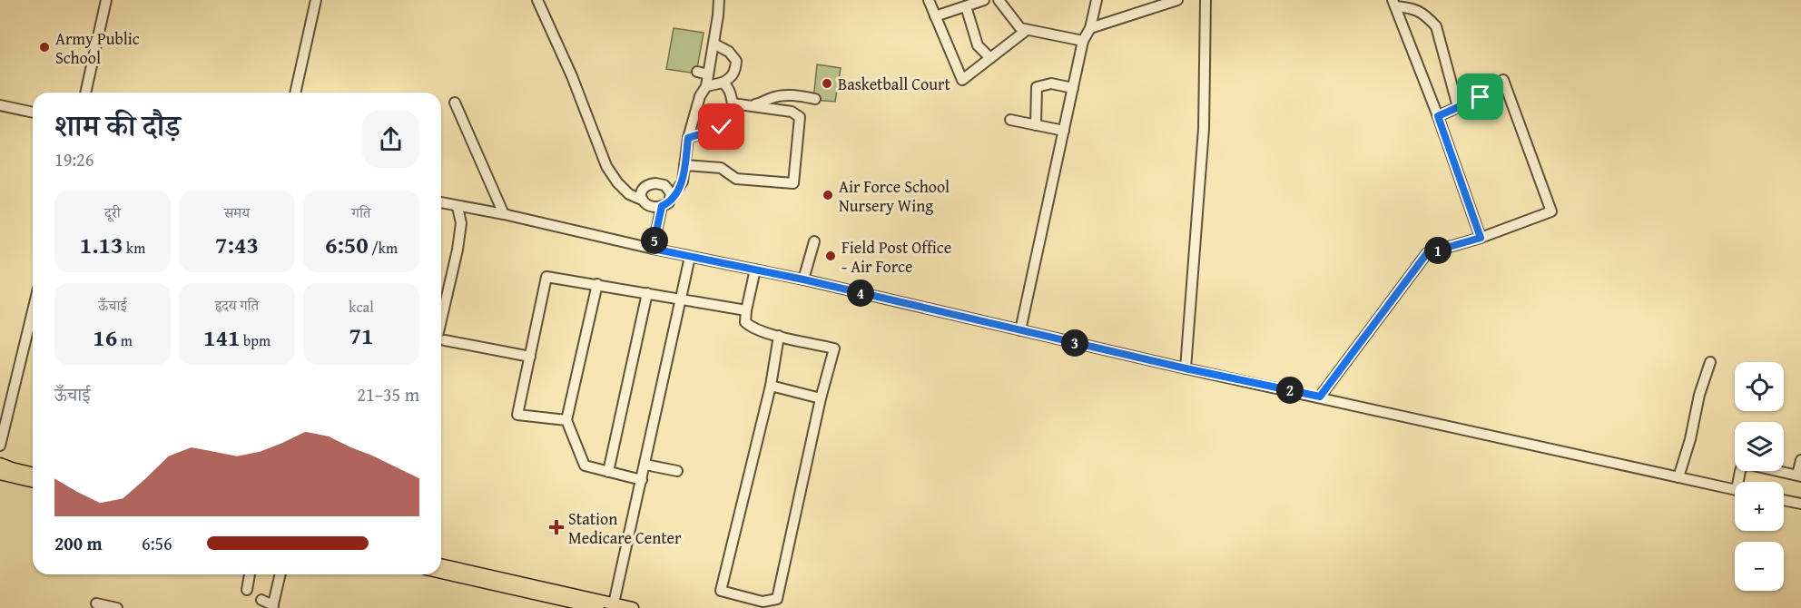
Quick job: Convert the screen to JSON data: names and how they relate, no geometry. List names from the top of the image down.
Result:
{
  "places": {
    "other": [
      "Army Public School",
      "Basketball Court",
      "Air Force School Nursery Wing",
      "Field Post Office - Air Force"
    ],
    "health": ["Station Medicare Center"]
  },
  "page": {
    "heading": ["शाम की दौड़", "19:26"],
    "stats": [
      ["दूरी", "1.13 km"],
      ["समय", "7:43"],
      ["गति", "6:50 /km"],
      ["ऊँचाई", "16 m"],
      ["हृदय गति", "141 bpm"],
      ["kcal", "71"]
    ],
    "pins": [
      "5",
      "1",
      "4",
      "3",
      "2"
    ],
    "map_buttons": ["+", "−"],
    "chart": ["ऊँचाई", "21–35 m"],
    "list": [
      {
        "name": "200 m",
        "note": "6:56"
      }
    ]
  }
}
